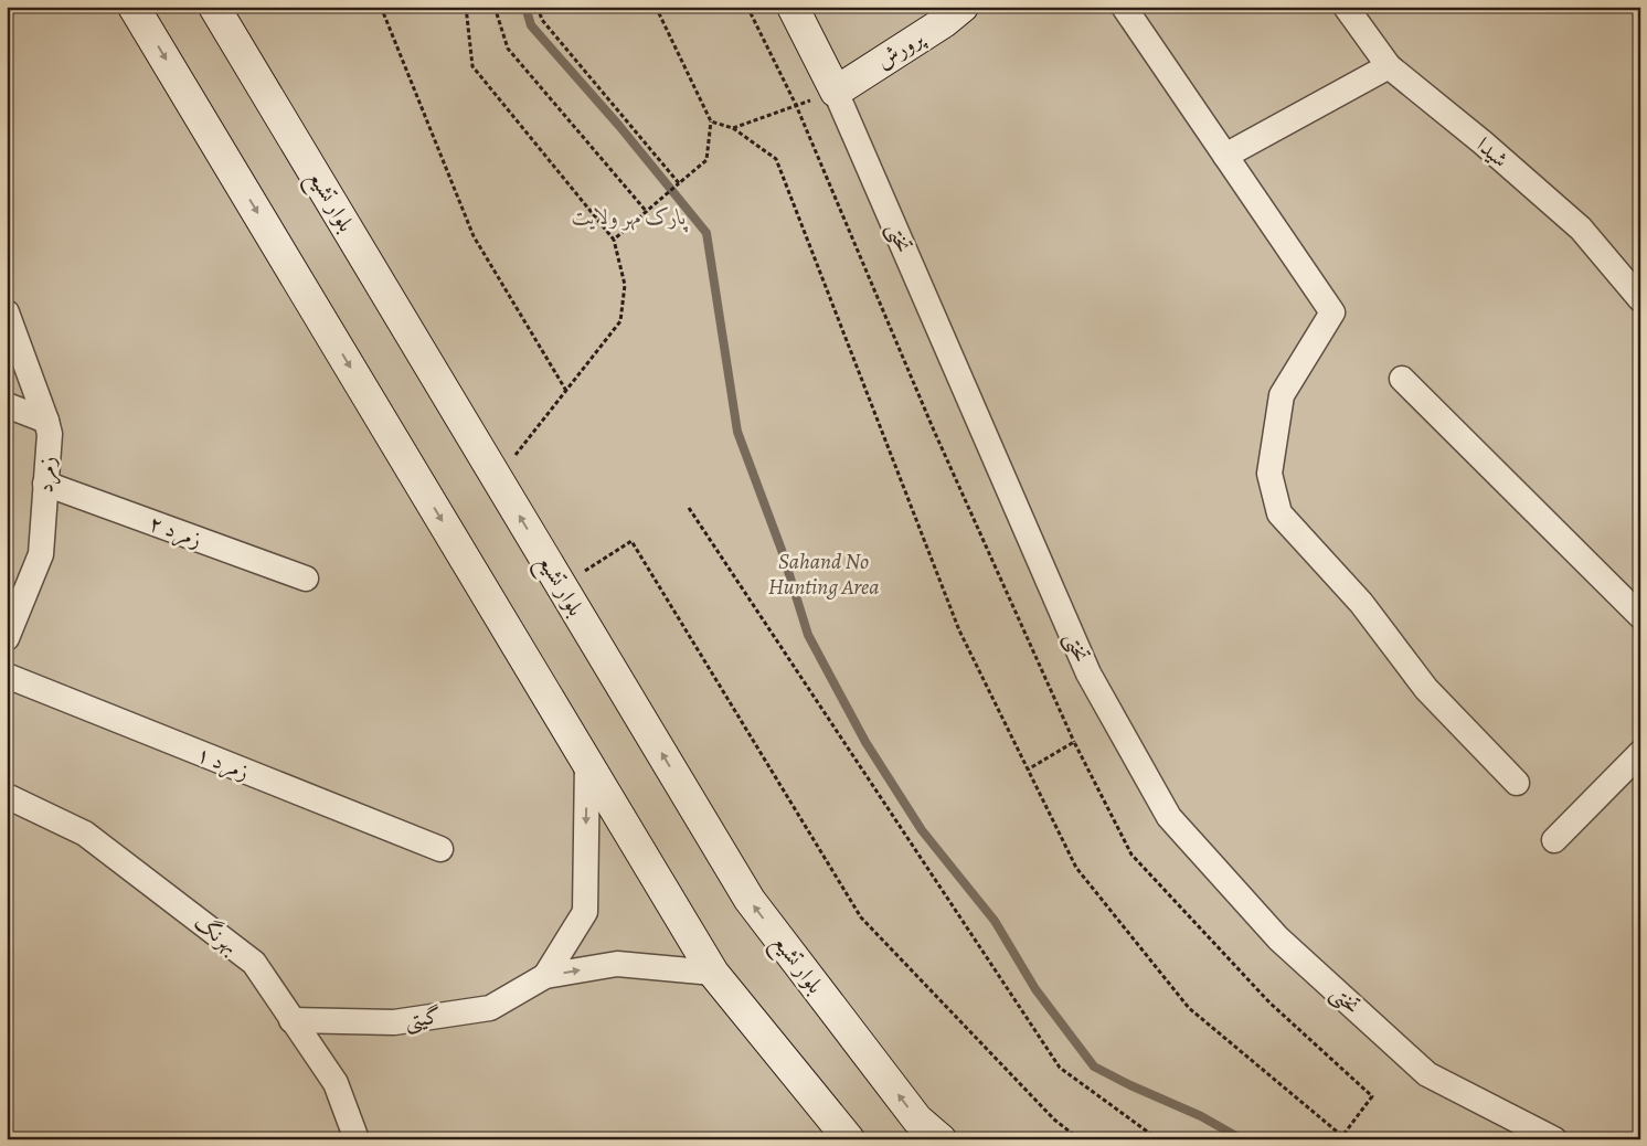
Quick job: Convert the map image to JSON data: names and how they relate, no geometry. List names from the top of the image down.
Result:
{
  "streets": {
    "main road": ["پرورش", "بلوار تشیع", "تختی"],
    "street": [
      "شیدا",
      "زمرد",
      "زمرد ۲",
      "زمرد ۱",
      "بهرنگ",
      "گیتی"
    ]
  },
  "crossings": [
    ["پرورش", "تختی"],
    ["زمرد", "زمرد ۲"],
    ["بهرنگ", "گیتی"]
  ],
  "parks": ["پارک مهر ولایت", "Sahand No Hunting Area"]
}
